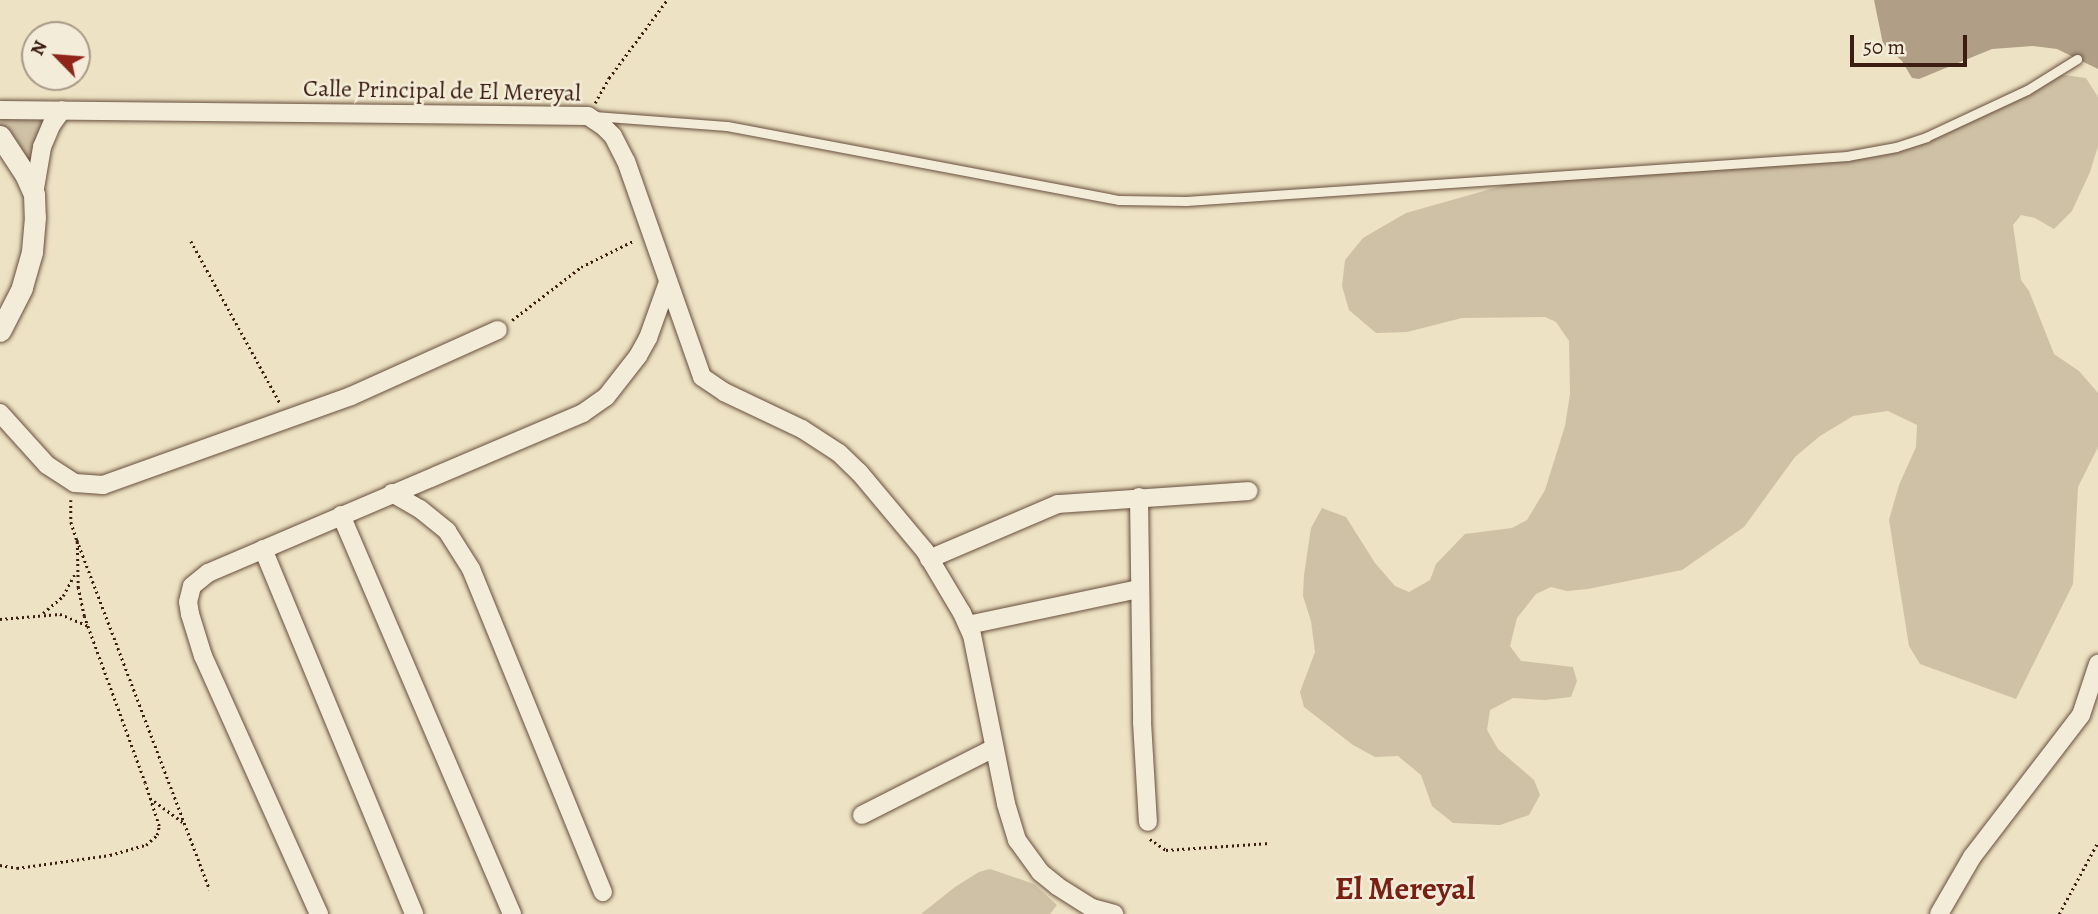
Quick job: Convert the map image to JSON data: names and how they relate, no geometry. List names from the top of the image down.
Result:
{
  "streets": {
    "street": ["Calle Principal de El Mereyal"]
  },
  "districts": ["El Mereyal"],
  "scale_bar": "50 m",
  "north": "top left"
}
